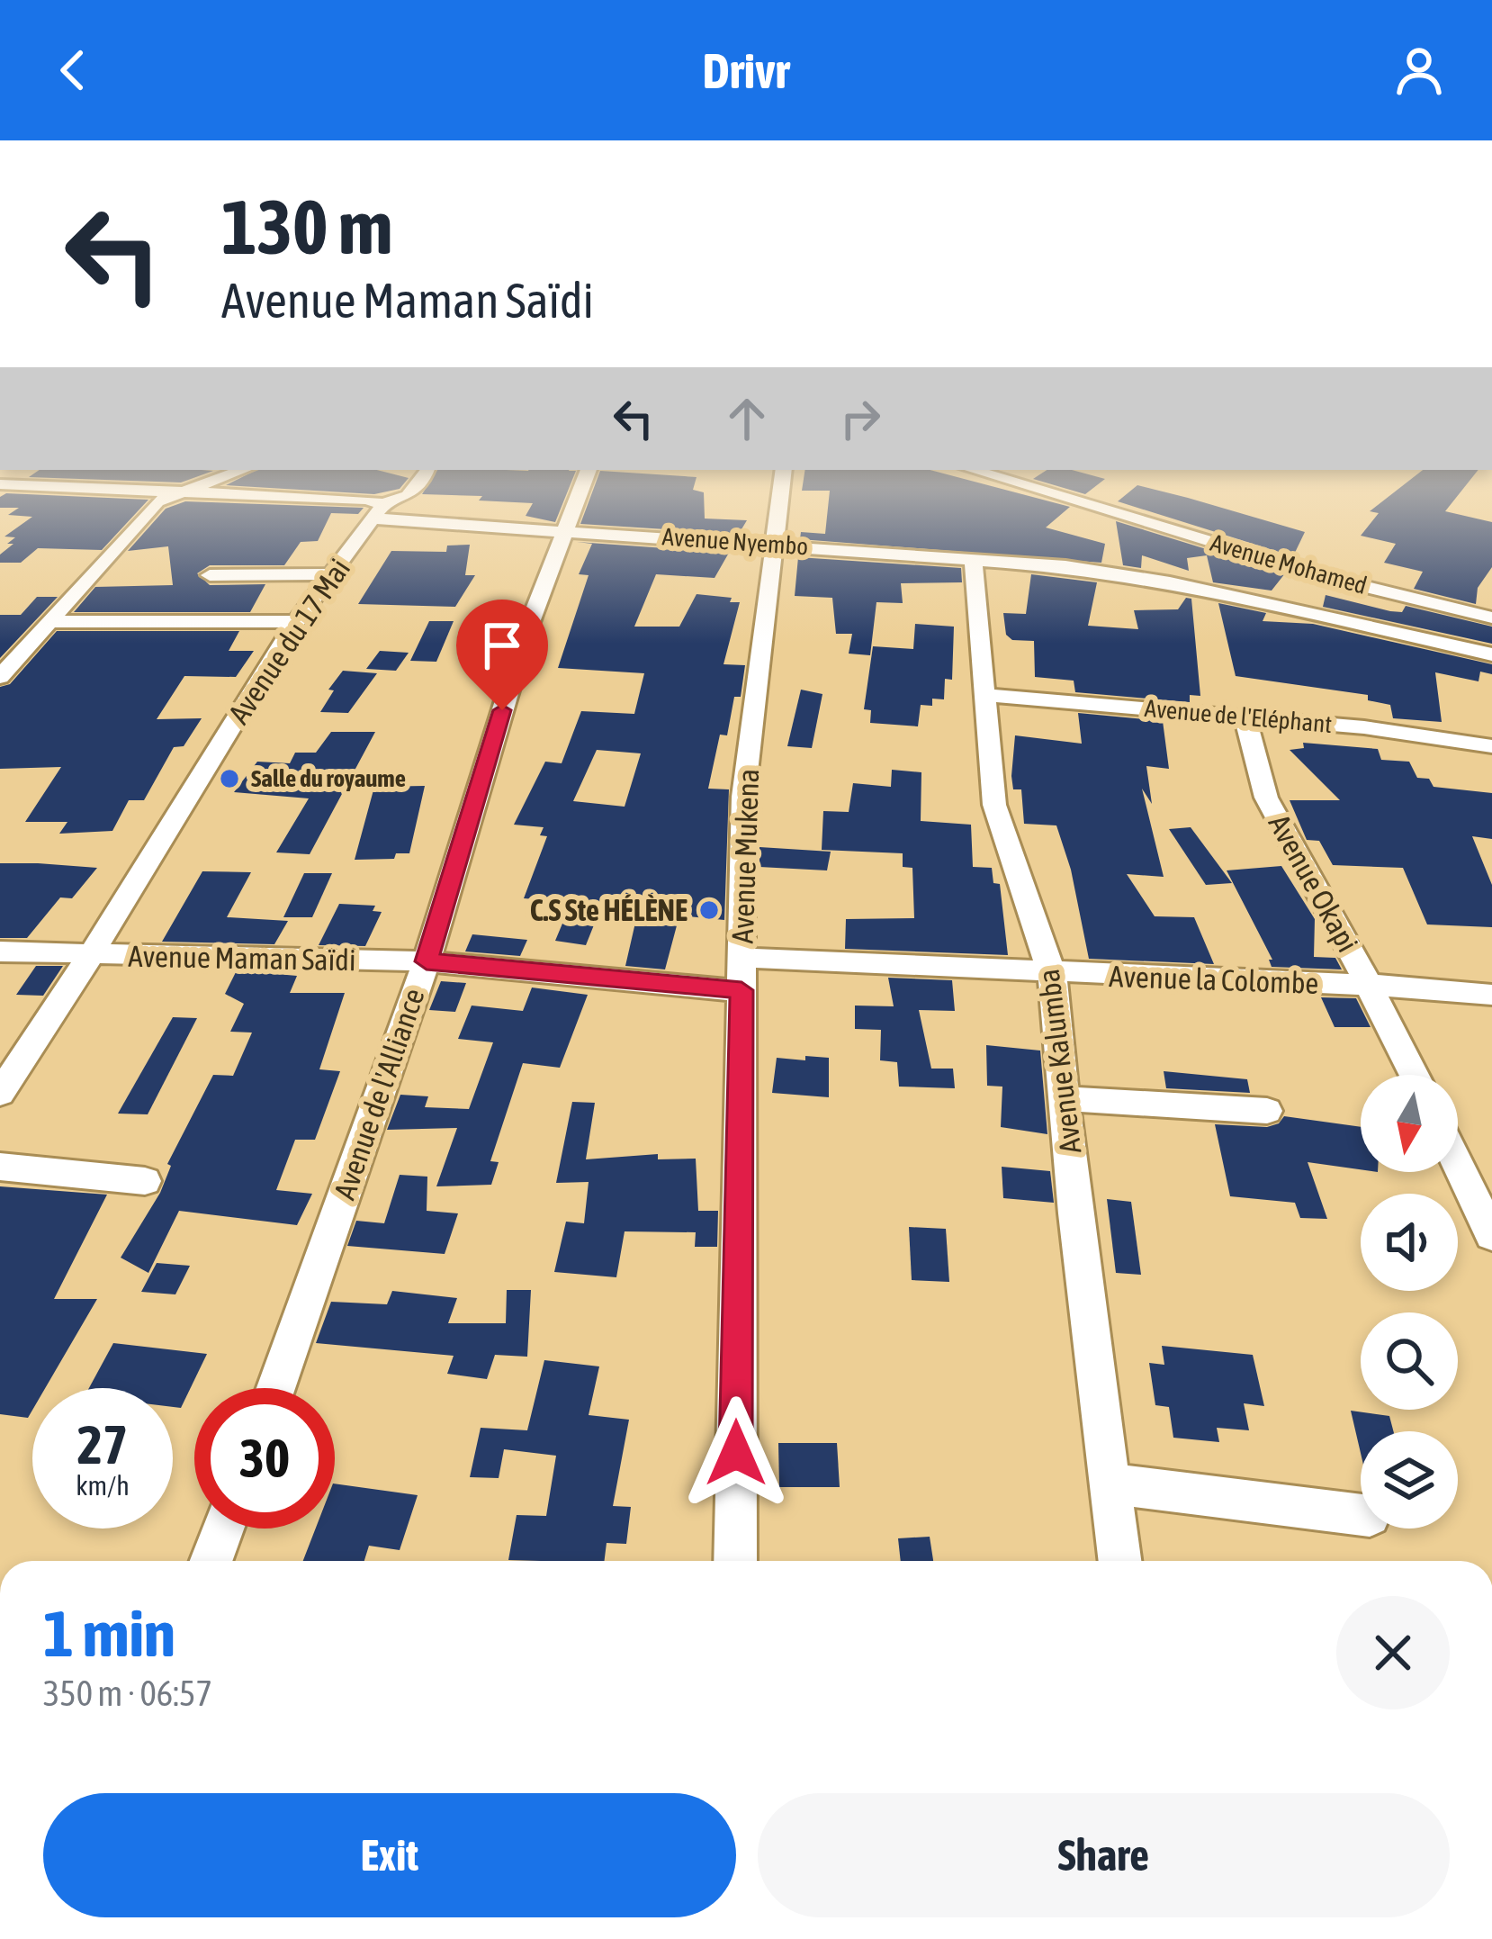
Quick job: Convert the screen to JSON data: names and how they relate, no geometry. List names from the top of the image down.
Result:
{
  "streets": {
    "street": [
      "Avenue Nyembo",
      "Avenue Mohamed",
      "Avenue du 17 Mai",
      "Avenue de l'Eléphant",
      "Avenue Mukena",
      "Avenue Okapi",
      "Avenue Maman Saïdi",
      "Avenue la Colombe",
      "Avenue Kalumba",
      "Avenue de l'Alliance"
    ]
  },
  "crossings": [
    ["Avenue Nyembo", "Avenue du 17 Mai"],
    ["Avenue Nyembo", "Avenue Mukena"],
    ["Avenue Nyembo", "Avenue Kalumba"],
    ["Avenue Nyembo", "Avenue de l'Alliance"],
    ["Avenue du 17 Mai", "Avenue Maman Saïdi"],
    ["Avenue de l'Eléphant", "Avenue Okapi"],
    ["Avenue de l'Eléphant", "Avenue Kalumba"],
    ["Avenue Mukena", "Avenue Maman Saïdi"],
    ["Avenue Mukena", "Avenue la Colombe"],
    ["Avenue Okapi", "Avenue la Colombe"],
    ["Avenue Maman Saïdi", "Avenue de l'Alliance"],
    ["Avenue la Colombe", "Avenue Kalumba"]
  ],
  "places": ["Salle du royaume", "C.S Ste HÉLÈNE"],
  "north": "bottom",
  "page": {
    "header": "Drivr",
    "turn": ["130 m", "Avenue Maman Saïdi"],
    "speed": "27 km/h",
    "limit": "30",
    "heading": ["1 min", "350 m · 06:57"],
    "buttons": ["Exit", "Share"]
  }
}
